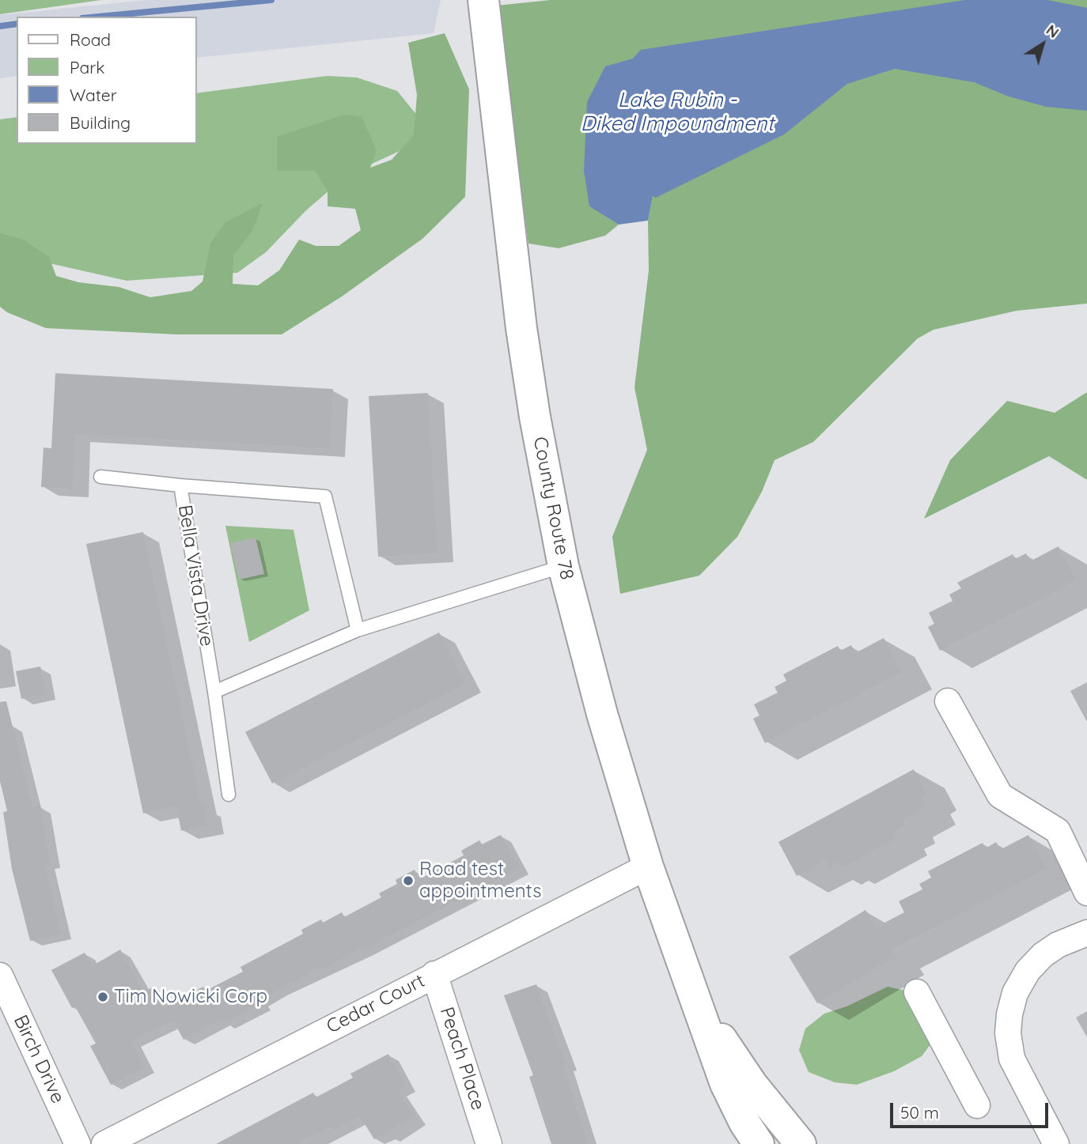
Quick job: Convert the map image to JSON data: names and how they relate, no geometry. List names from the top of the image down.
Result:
{
  "streets": {
    "street": [
      "County Route 78",
      "Cedar Court",
      "Peach Place",
      "Birch Drive"
    ],
    "lane": ["Bella Vista Drive"]
  },
  "crossings": [
    ["County Route 78", "Cedar Court"],
    ["Cedar Court", "Peach Place"]
  ],
  "water": ["Lake Rubin - Diked Impoundment"],
  "places": ["Road test appointments", "Tim Nowicki Corp"],
  "legend": [
    "Road",
    "Park",
    "Water",
    "Building"
  ],
  "scale_bar": "50 m",
  "north": "top right"
}
